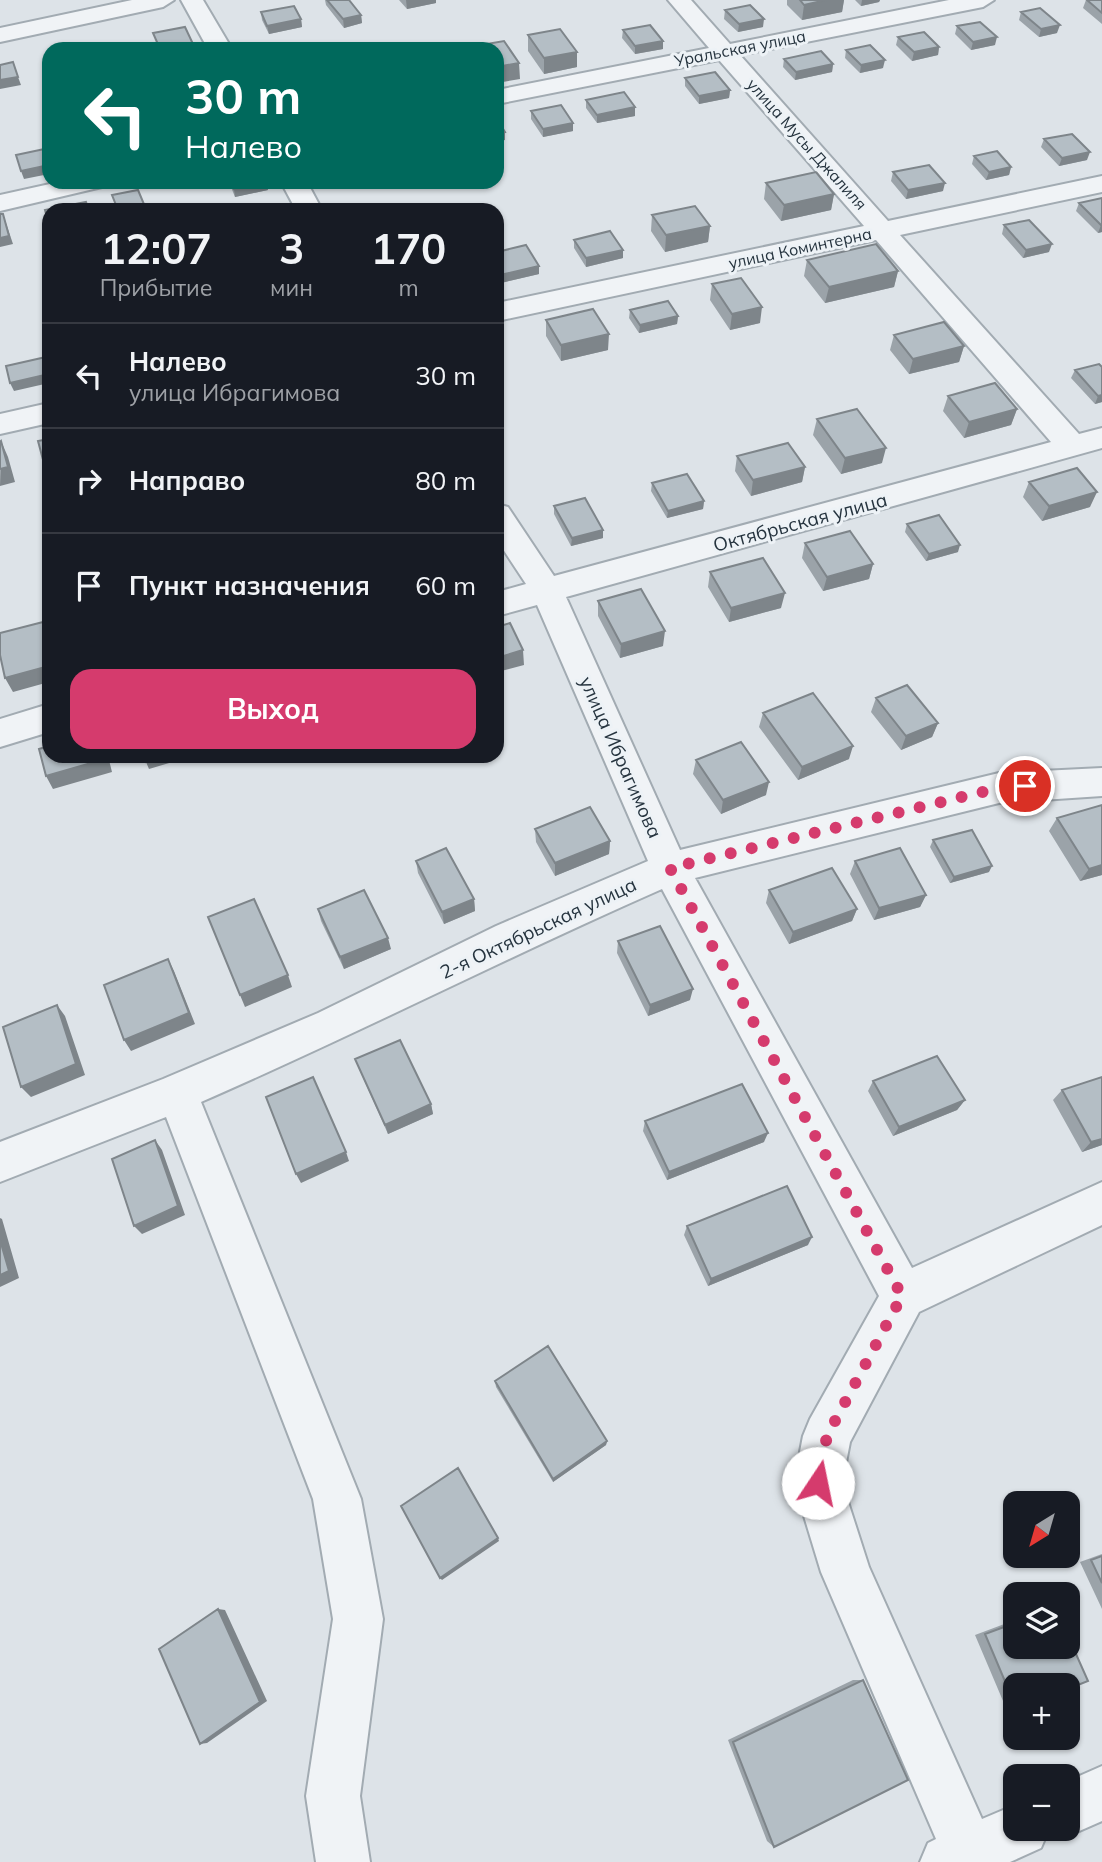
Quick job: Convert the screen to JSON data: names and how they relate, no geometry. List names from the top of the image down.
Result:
{
  "streets": {
    "street": [
      "Уральская улица",
      "улица Мусы Джалиля",
      "улица Коминтерна",
      "Октябрьская улица",
      "улица Ибрагимова",
      "2-я Октябрьская улица"
    ]
  },
  "crossings": [
    ["Уральская улица", "улица Мусы Джалиля"],
    ["улица Мусы Джалиля", "улица Коминтерна"],
    ["улица Мусы Джалиля", "Октябрьская улица"],
    ["Октябрьская улица", "улица Ибрагимова"],
    ["улица Ибрагимова", "2-я Октябрьская улица"]
  ],
  "north": "bottom left",
  "page": {
    "turn": ["30 m", "Налево"],
    "eta": [
      "12:07",
      "Прибытие",
      "3",
      "мин",
      "170",
      "m"
    ],
    "list": [
      {
        "name": "Налево",
        "note": "улица Ибрагимова",
        "value": "30 m"
      },
      {
        "name": "Направо",
        "value": "80 m"
      },
      {
        "name": "Пункт назначения",
        "value": "60 m"
      }
    ],
    "buttons": "Выход",
    "map_buttons": ["+", "−"]
  }
}
